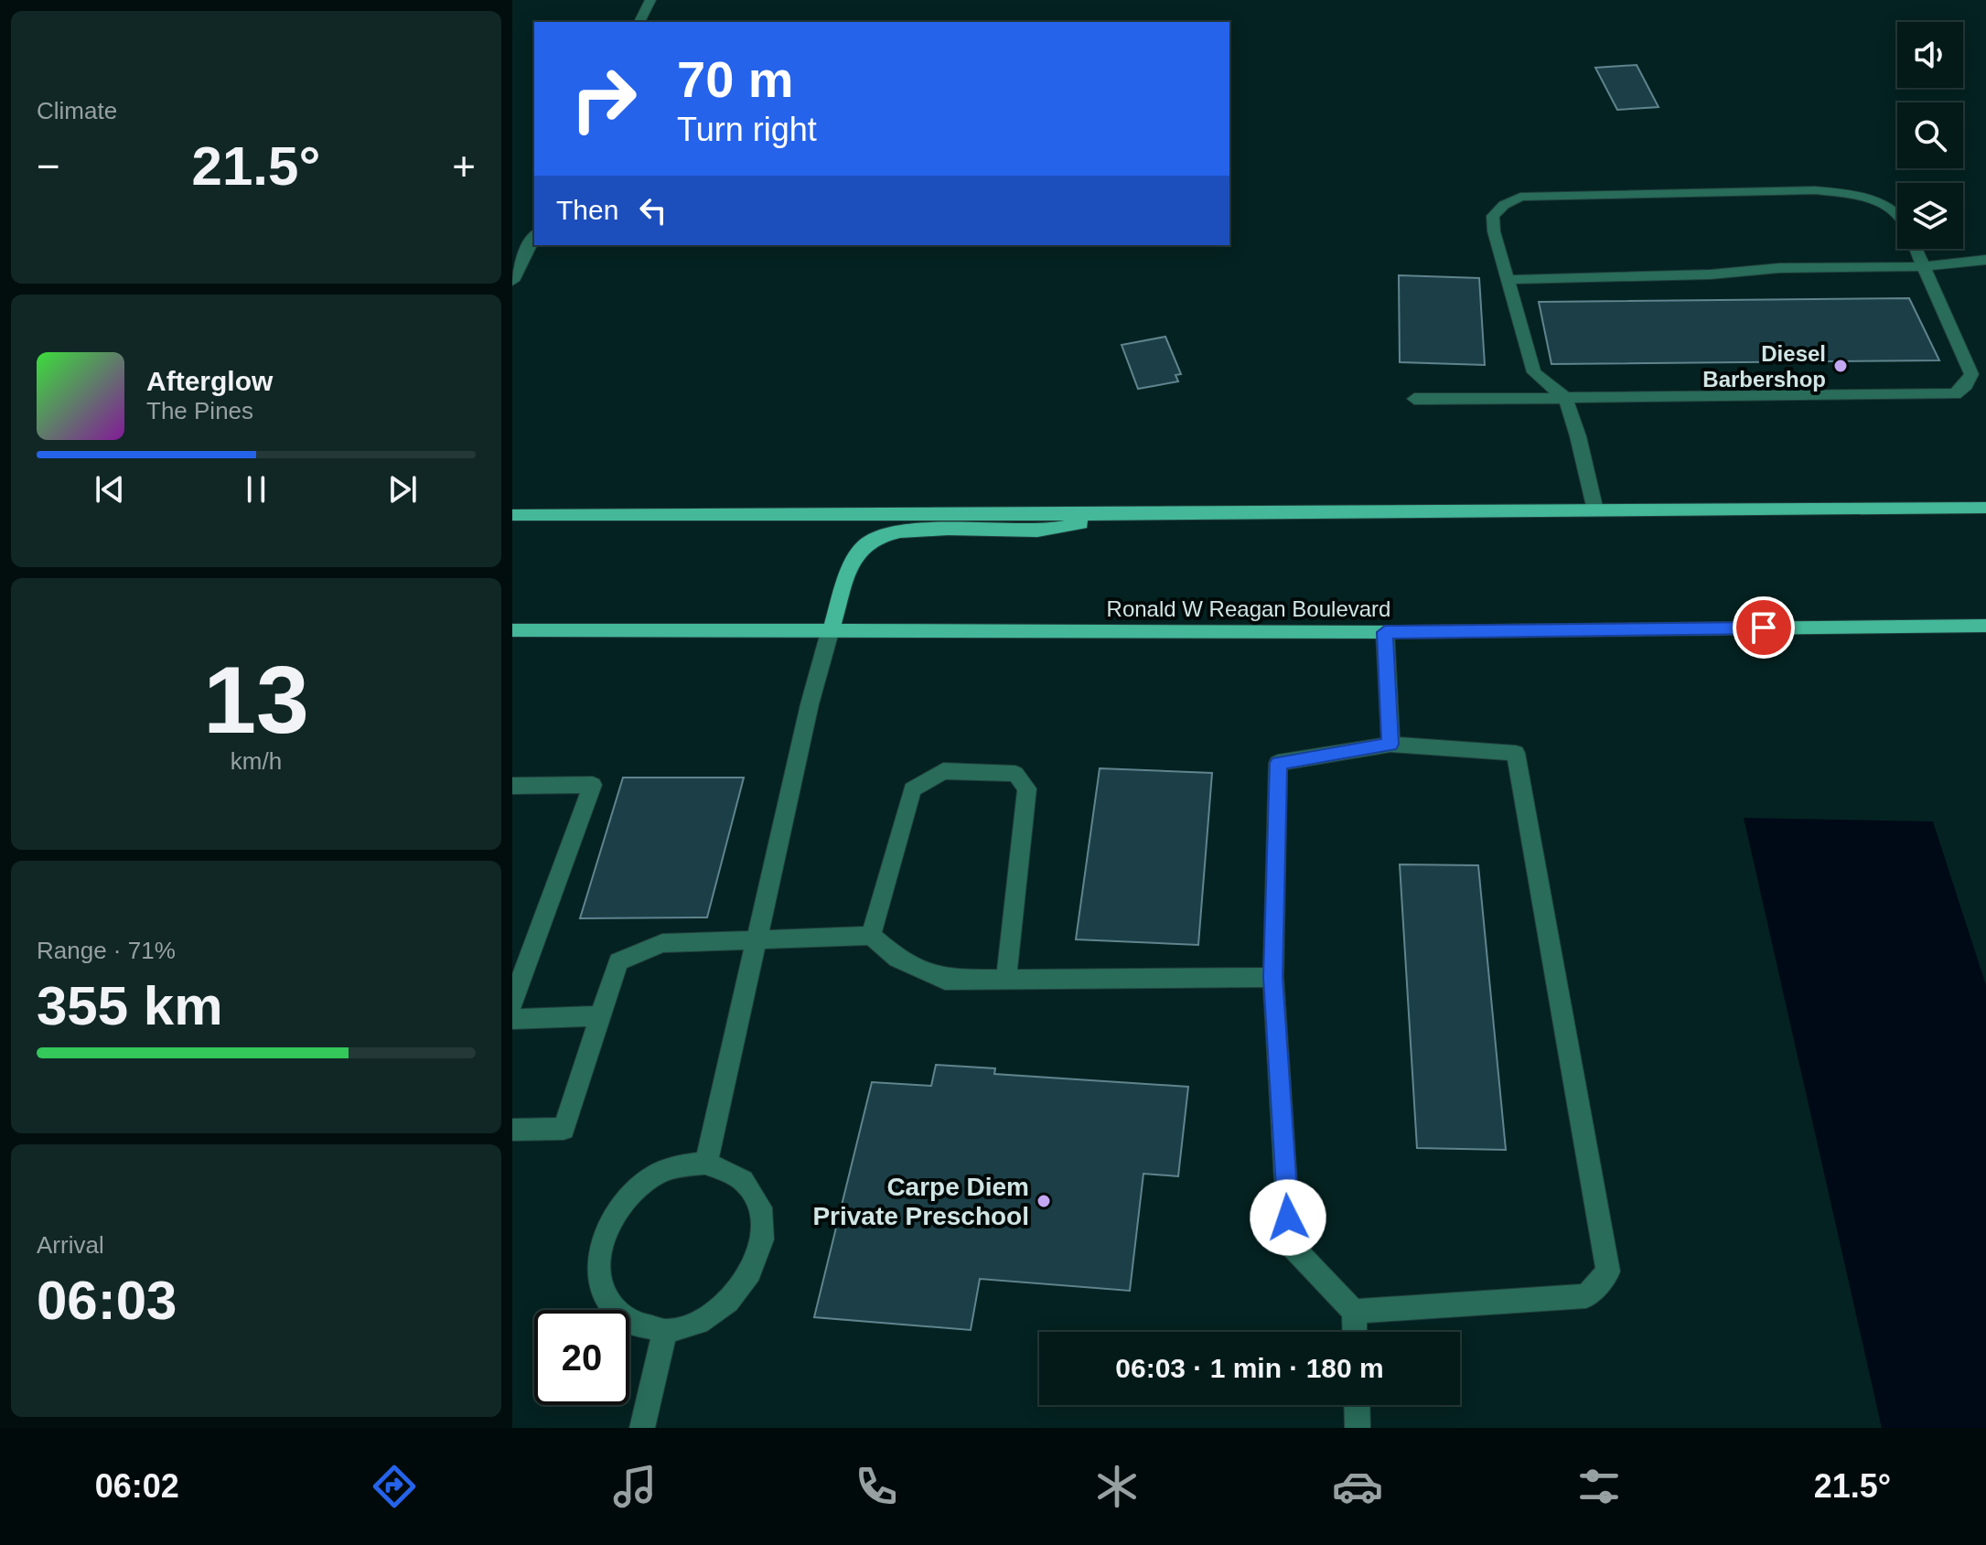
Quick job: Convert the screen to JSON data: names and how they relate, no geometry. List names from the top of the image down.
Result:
{
  "streets": {
    "main road": ["Ronald W Reagan Boulevard"]
  },
  "places": ["Diesel Barbershop", "Carpe Diem Private Preschool"],
  "page": {
    "tile": [
      "Climate",
      ["13", "km/h"],
      ["Range · 71%", "355 km"],
      ["Arrival", "06:03"]
    ],
    "turn": ["70 m", "Turn right"],
    "heat": ["−", "21.5°", "+"],
    "then": "Then",
    "song": ["Afterglow", "The Pines"],
    "limit": "20",
    "trip": "06:03 · 1 min · 180 m",
    "tabs": ["06:02", "21.5°"]
  }
}
